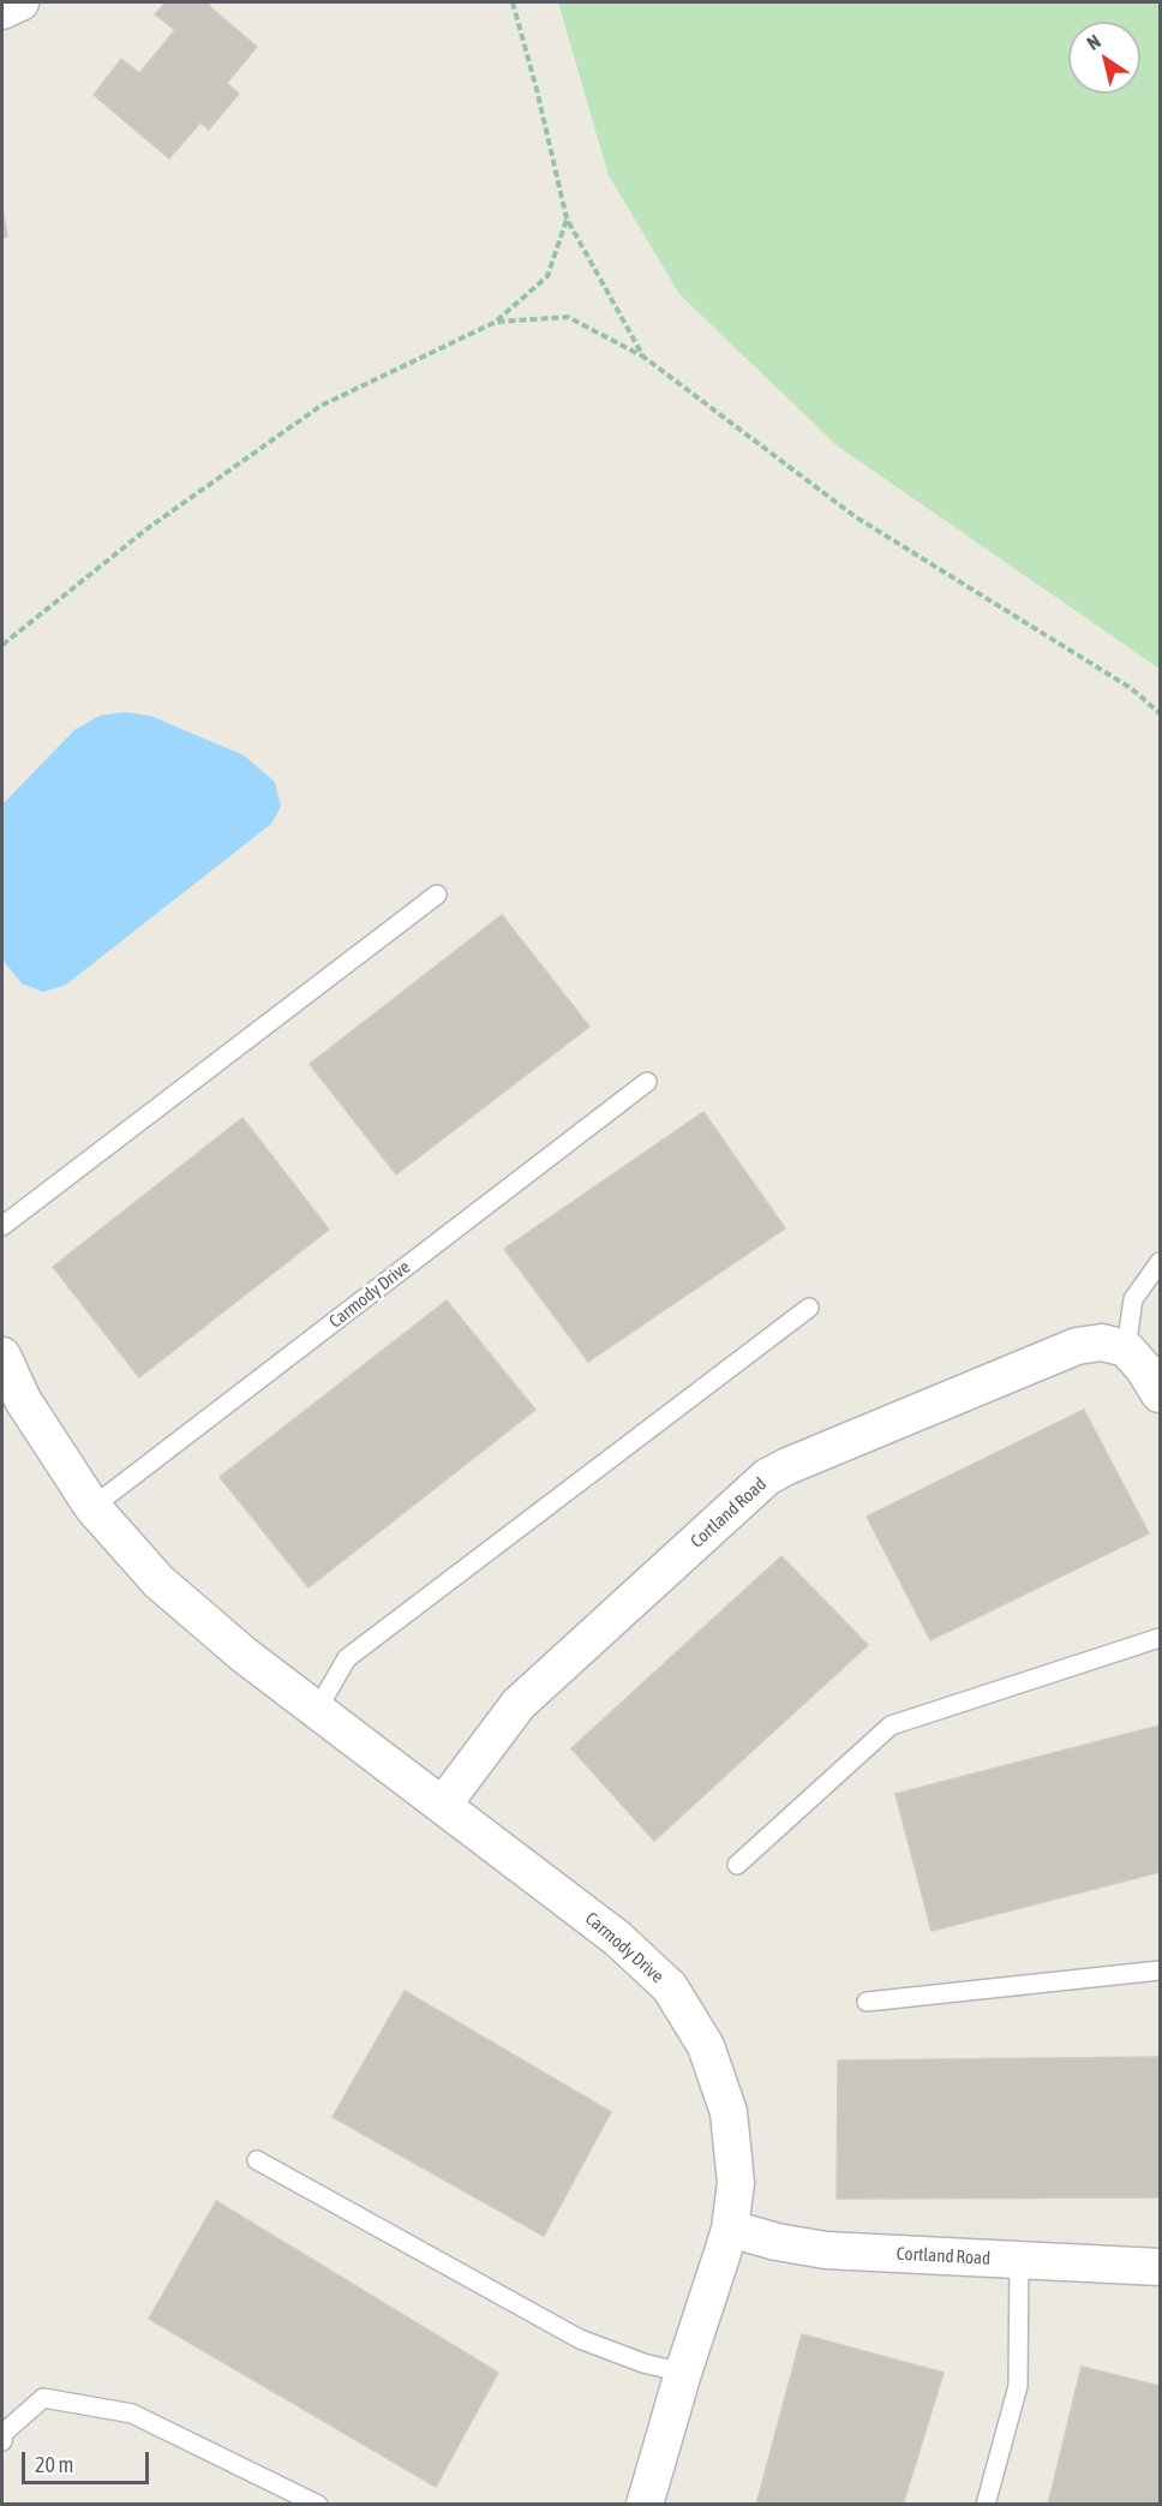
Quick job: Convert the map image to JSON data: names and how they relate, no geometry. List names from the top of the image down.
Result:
{
  "streets": {
    "street": ["Carmody Drive", "Cortland Road"]
  },
  "crossings": [
    ["Carmody Drive", "Cortland Road"]
  ],
  "scale_bar": "20 m",
  "north": "top left"
}
